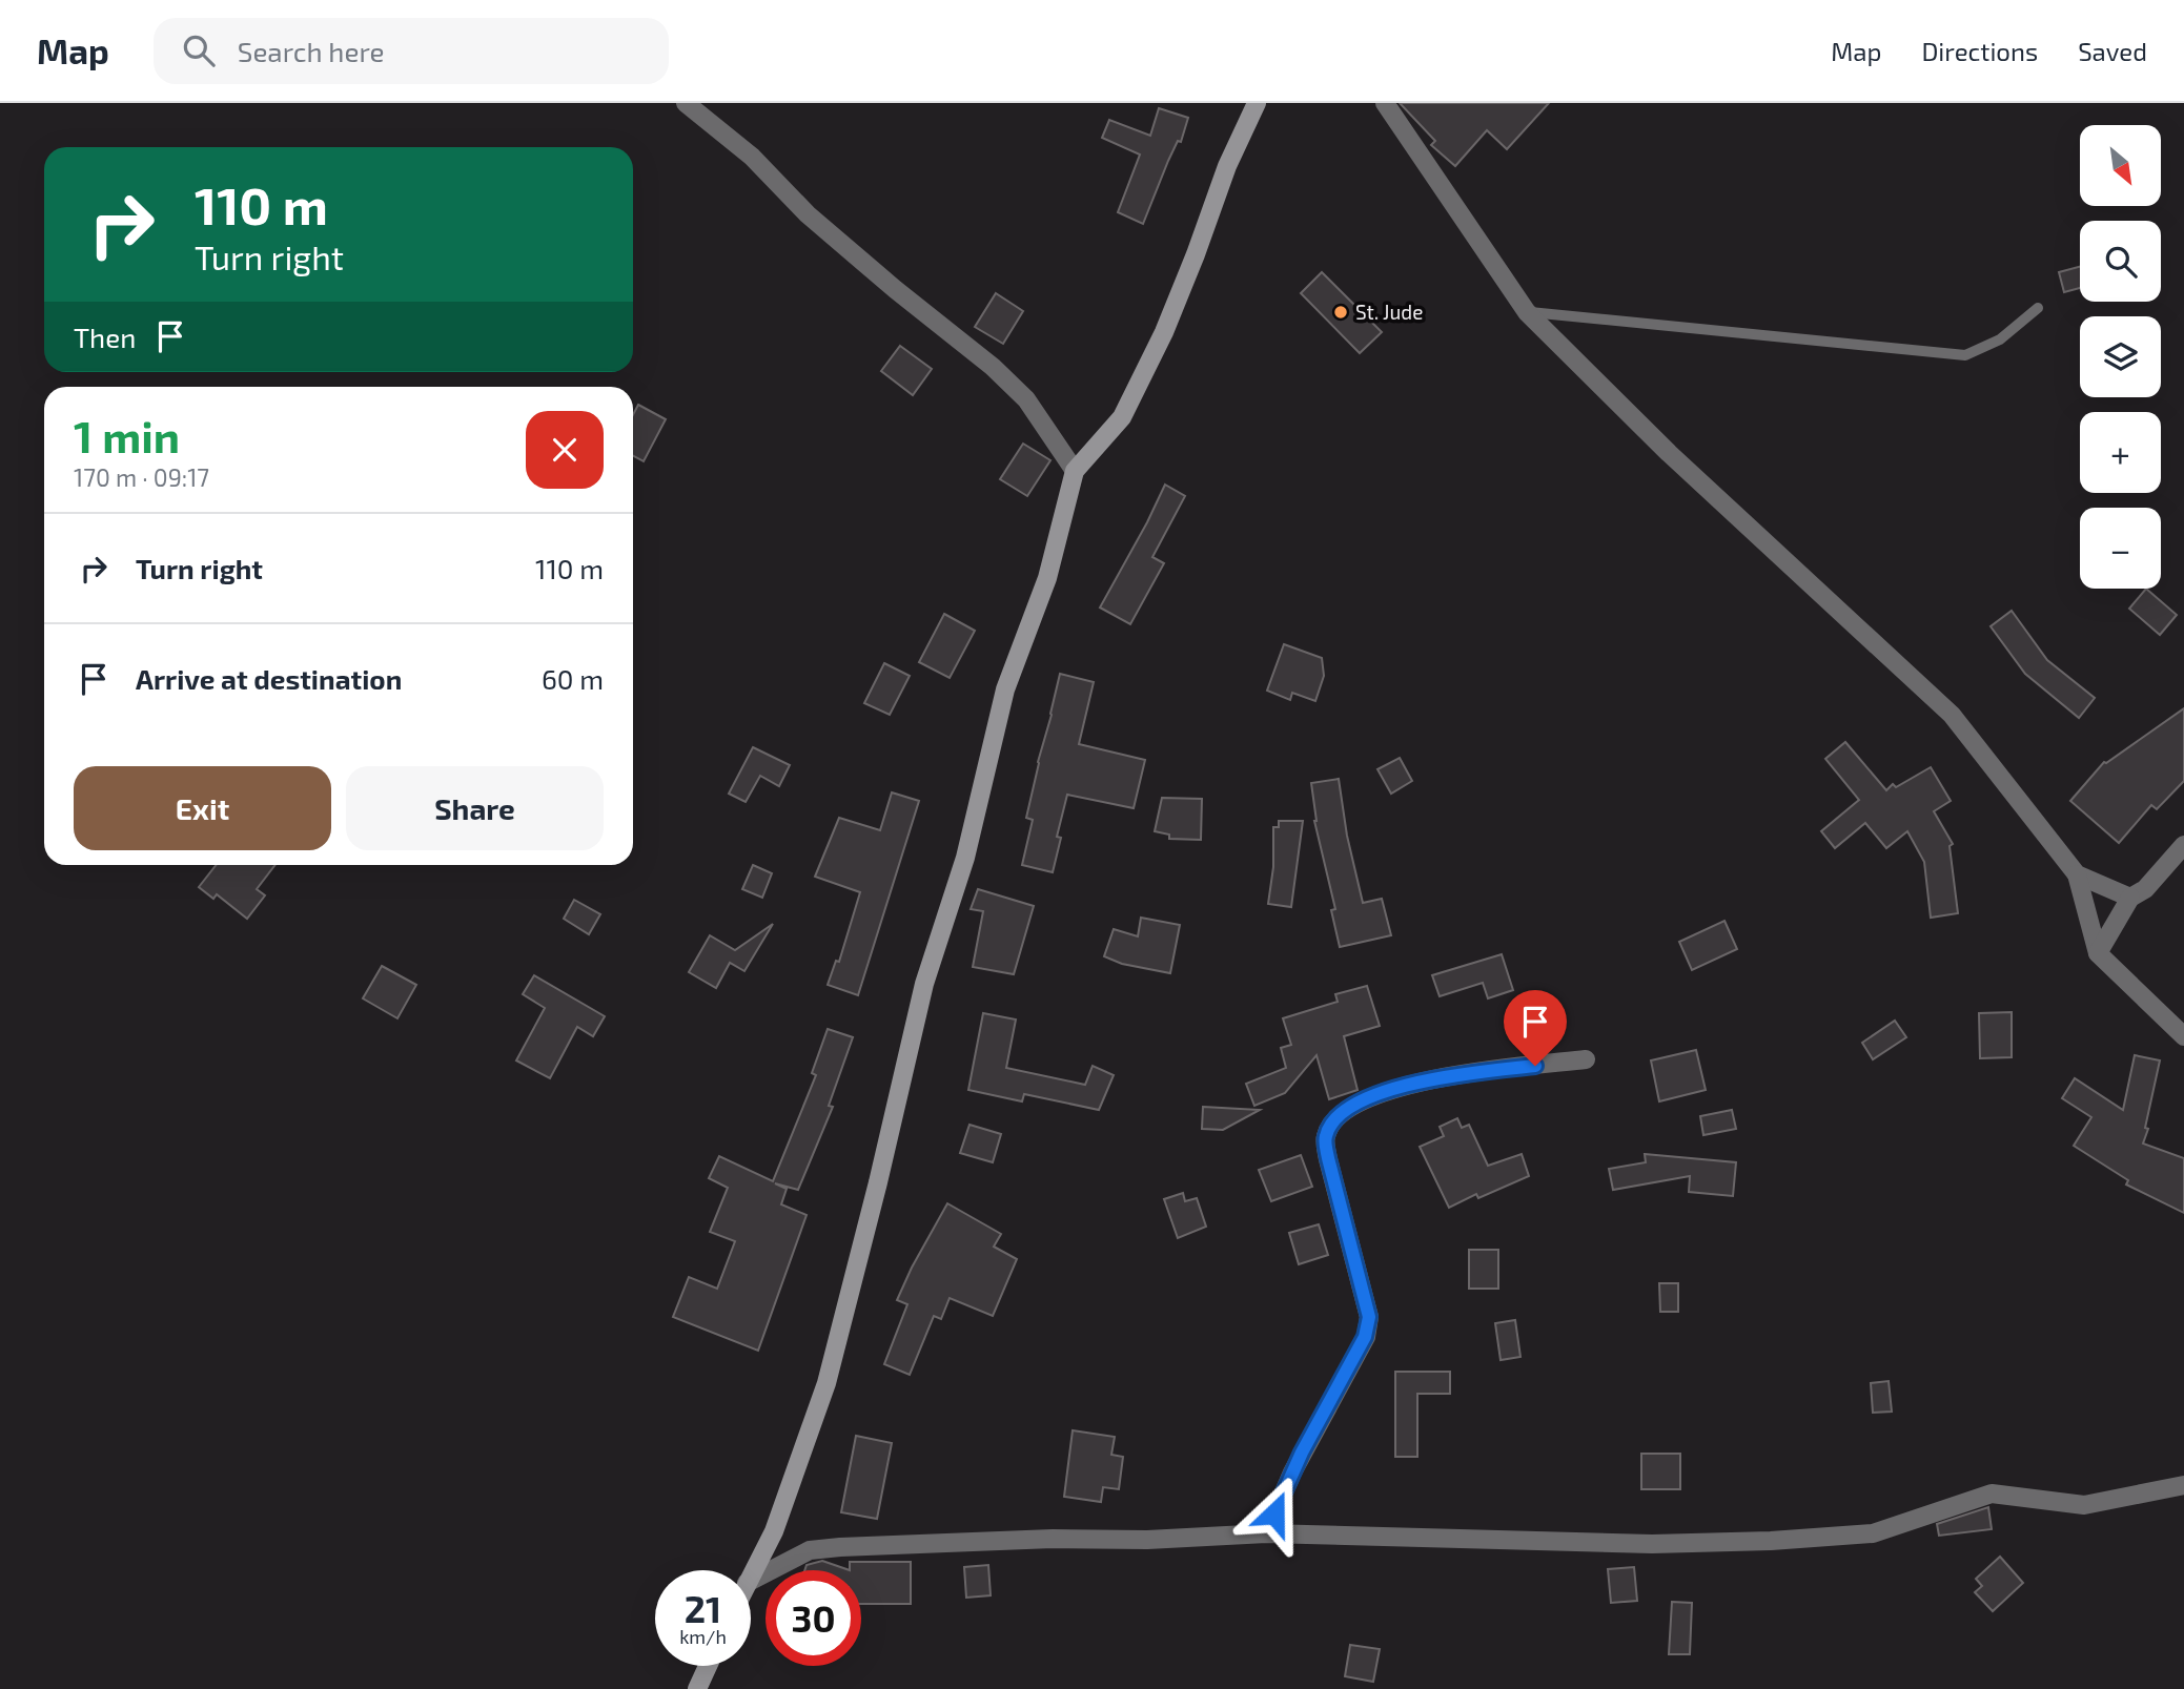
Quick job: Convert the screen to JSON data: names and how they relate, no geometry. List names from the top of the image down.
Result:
{
  "places": ["St. Jude"],
  "north": "bottom right",
  "page": {
    "header": "Map",
    "search": "Search here",
    "nav": ["Map", "Directions", "Saved"],
    "map_buttons": ["+", "−"],
    "turn": ["110 m", "Turn right"],
    "then": "Then",
    "heading": ["1 min", "170 m · 09:17"],
    "list": [
      {
        "name": "Turn right",
        "value": "110 m"
      },
      {
        "name": "Arrive at destination",
        "value": "60 m"
      }
    ],
    "buttons": ["Exit", "Share"],
    "speed": "21 km/h",
    "limit": "30"
  }
}
